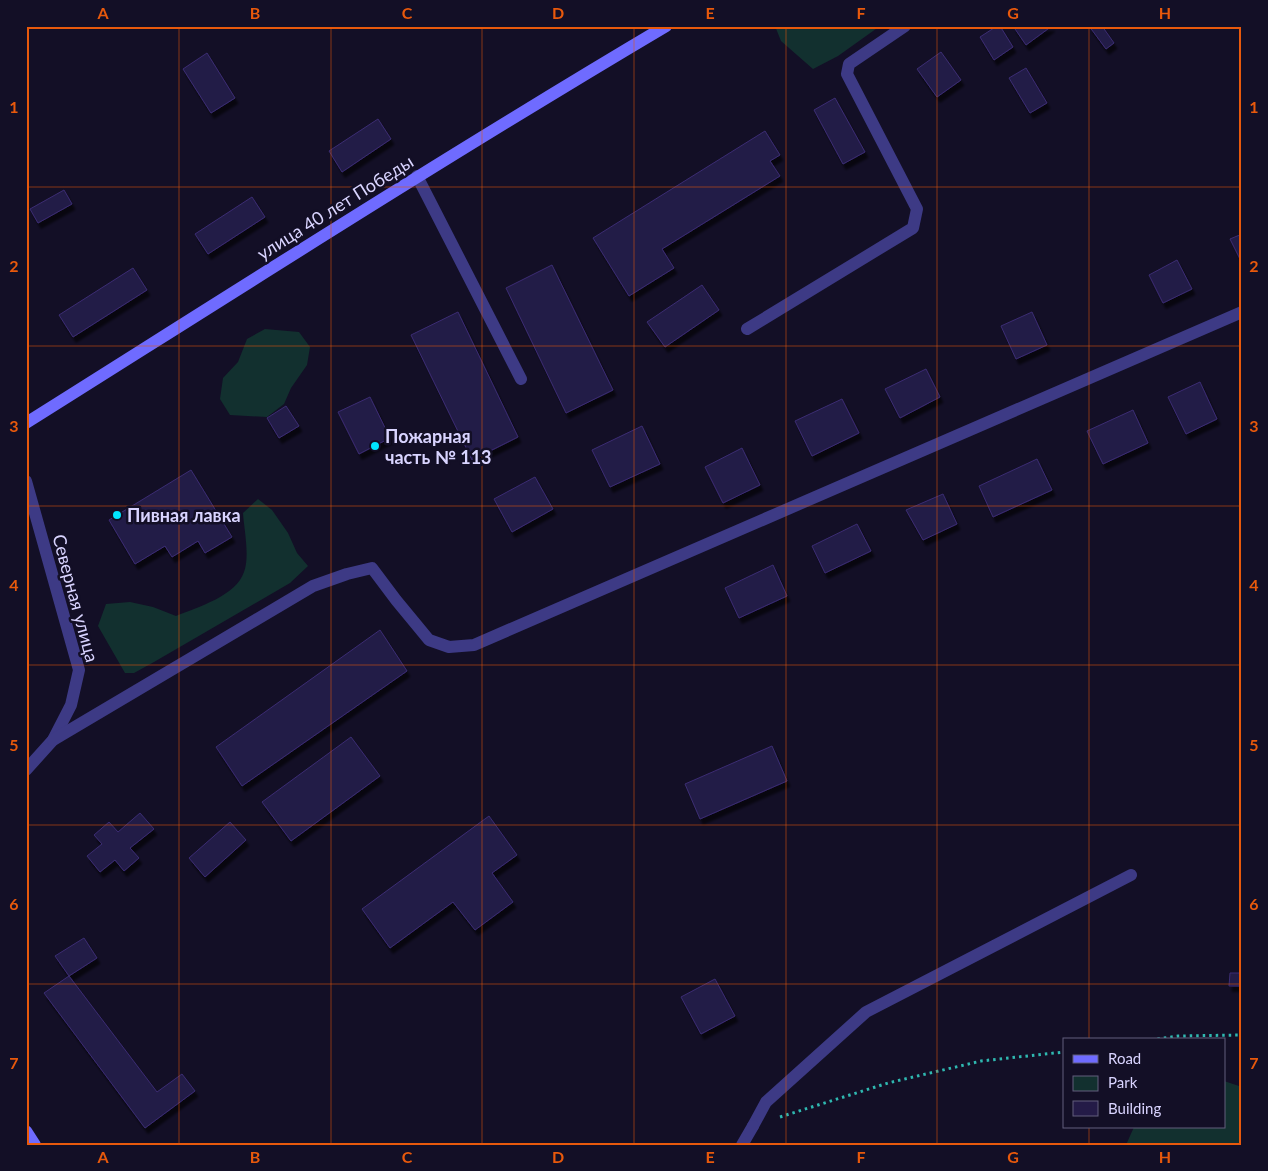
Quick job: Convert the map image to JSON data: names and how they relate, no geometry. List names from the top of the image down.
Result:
{
  "streets": {
    "street": ["улица 40 лет Победы", "Северная улица"]
  },
  "places": ["Пожарная часть № 113", "Пивная лавка"],
  "legend": ["Road", "Park", "Building"],
  "grid": {
    "columns": [
      "A",
      "B",
      "C",
      "D",
      "E",
      "F",
      "G",
      "H"
    ],
    "rows": [
      "1",
      "2",
      "3",
      "4",
      "5",
      "6",
      "7"
    ]
  }
}
